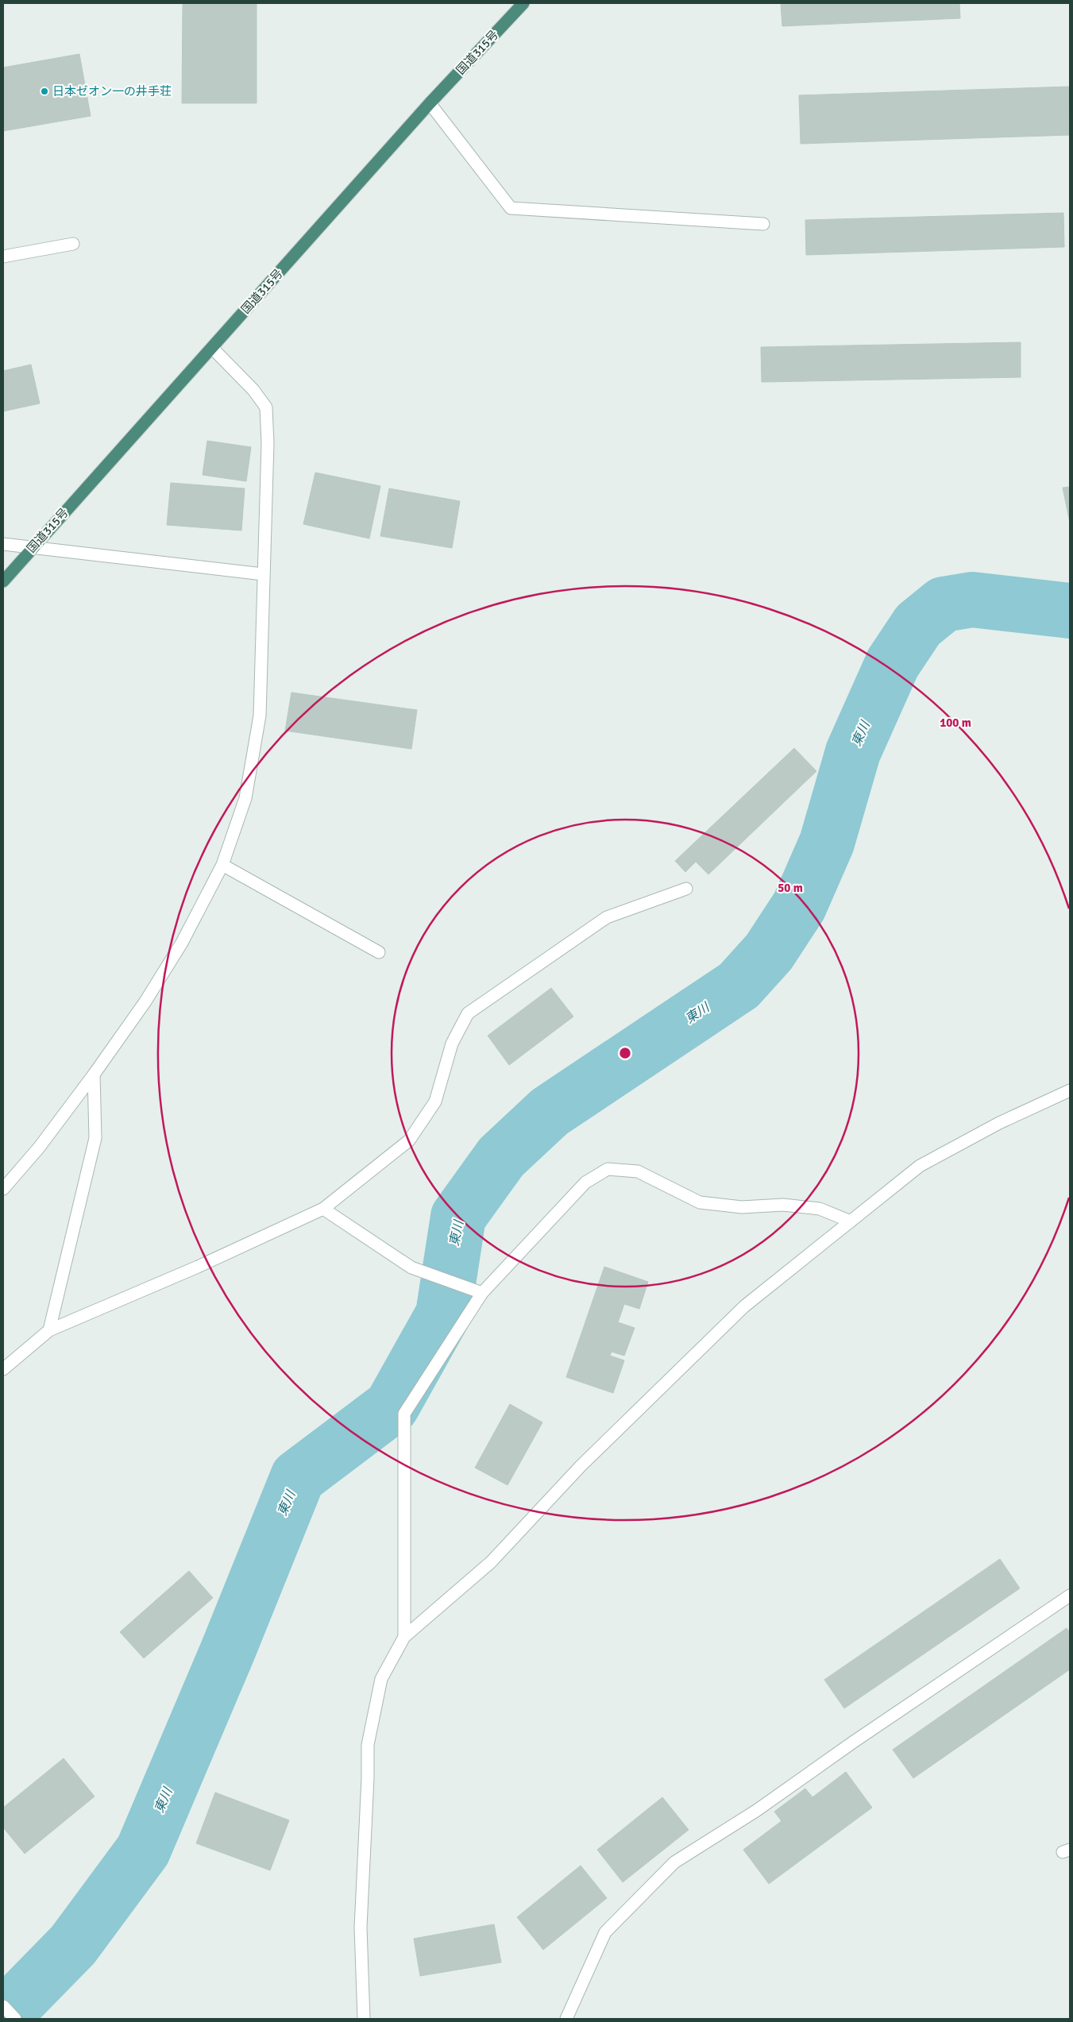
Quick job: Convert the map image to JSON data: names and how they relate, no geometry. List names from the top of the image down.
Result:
{
  "streets": {
    "highway": ["国道315号"]
  },
  "water": ["東川"],
  "places": ["日本ゼオン一の井手荘"],
  "rings": ["100 m", "50 m"]
}
